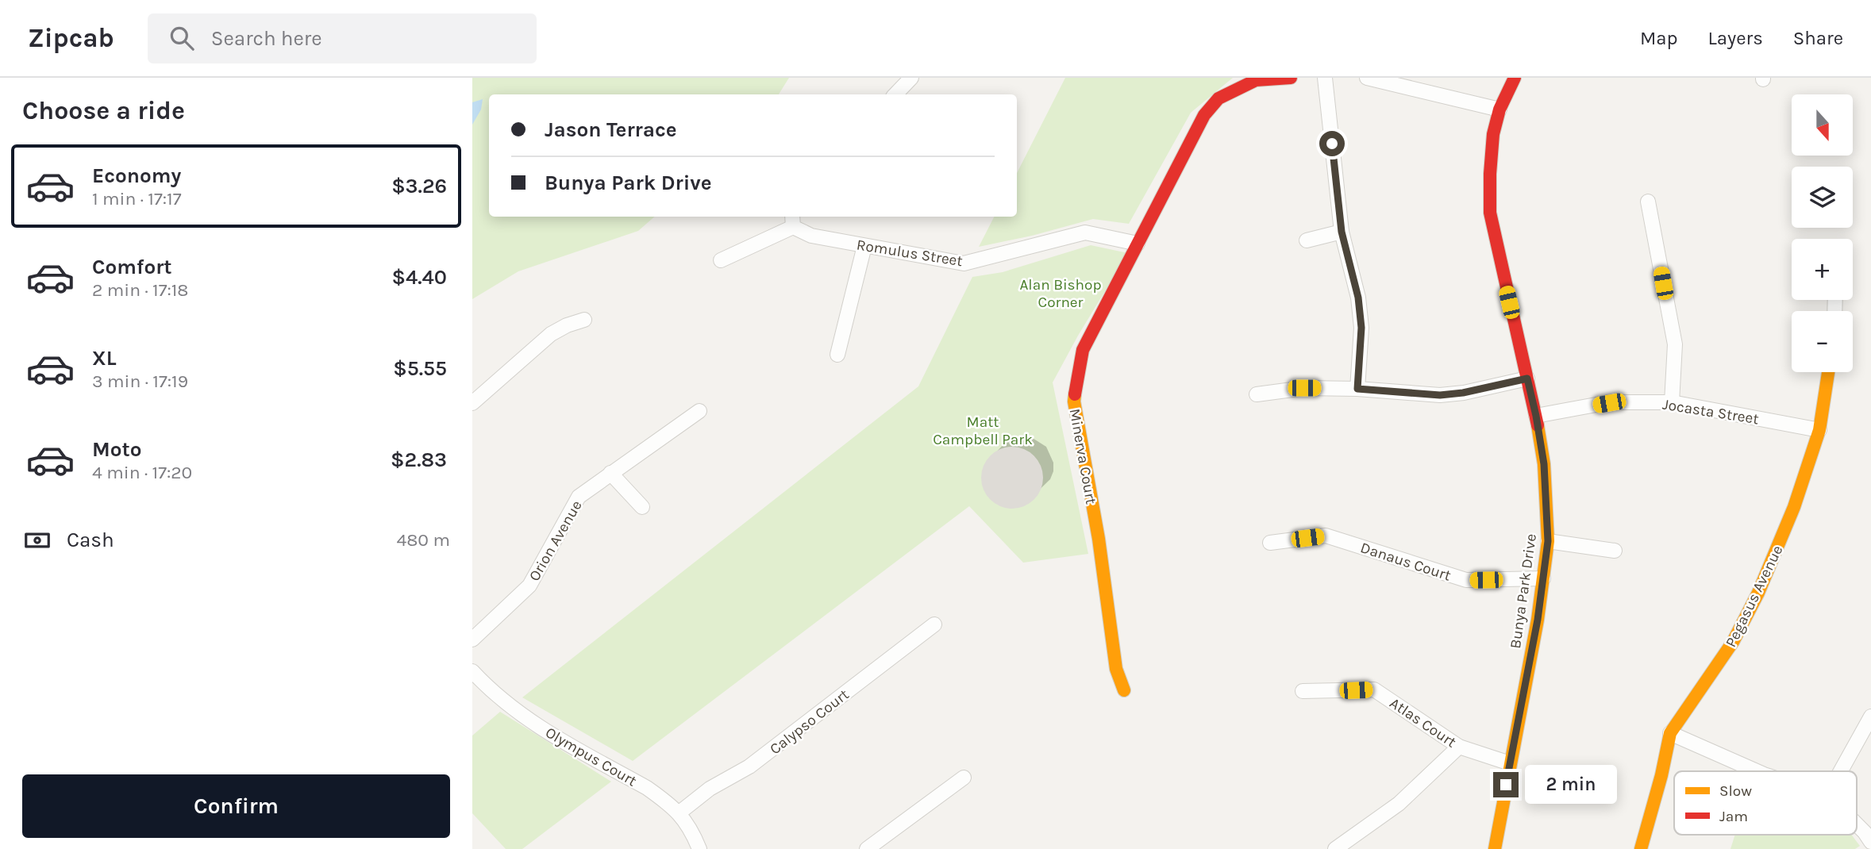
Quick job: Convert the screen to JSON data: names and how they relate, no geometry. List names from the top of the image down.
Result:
{
  "streets": {
    "street": [
      "Romulus Street",
      "Jocasta Street",
      "Minerva Court",
      "Orion Avenue",
      "Danaus Court",
      "Bunya Park Drive",
      "Pegasus Avenue",
      "Calypso Court",
      "Atlas Court",
      "Olympus Court"
    ]
  },
  "crossings": [
    ["Romulus Street", "Minerva Court"],
    ["Jocasta Street", "Bunya Park Drive"],
    ["Jocasta Street", "Pegasus Avenue"],
    ["Danaus Court", "Bunya Park Drive"],
    ["Bunya Park Drive", "Atlas Court"],
    ["Calypso Court", "Olympus Court"]
  ],
  "parks": ["Alan Bishop Corner", "Matt Campbell Park"],
  "legend": ["Slow", "Jam"],
  "north": "bottom",
  "page": {
    "header": "Zipcab",
    "search": "Search here",
    "nav": ["Map", "Layers", "Share"],
    "heading": "Choose a ride",
    "map_buttons": ["+", "−"],
    "banner": ["Jason Terrace", "Bunya Park Drive"],
    "list": [
      {
        "name": "Economy",
        "note": "1 min · 17:17",
        "value": "$3.26"
      },
      {
        "name": "Comfort",
        "note": "2 min · 17:18",
        "value": "$4.40"
      },
      {
        "name": "XL",
        "note": "3 min · 17:19",
        "value": "$5.55"
      },
      {
        "name": "Moto",
        "note": "4 min · 17:20",
        "value": "$2.83"
      }
    ],
    "pay": ["Cash", "480 m"],
    "buttons": "Confirm",
    "bubble": "2 min"
  }
}
